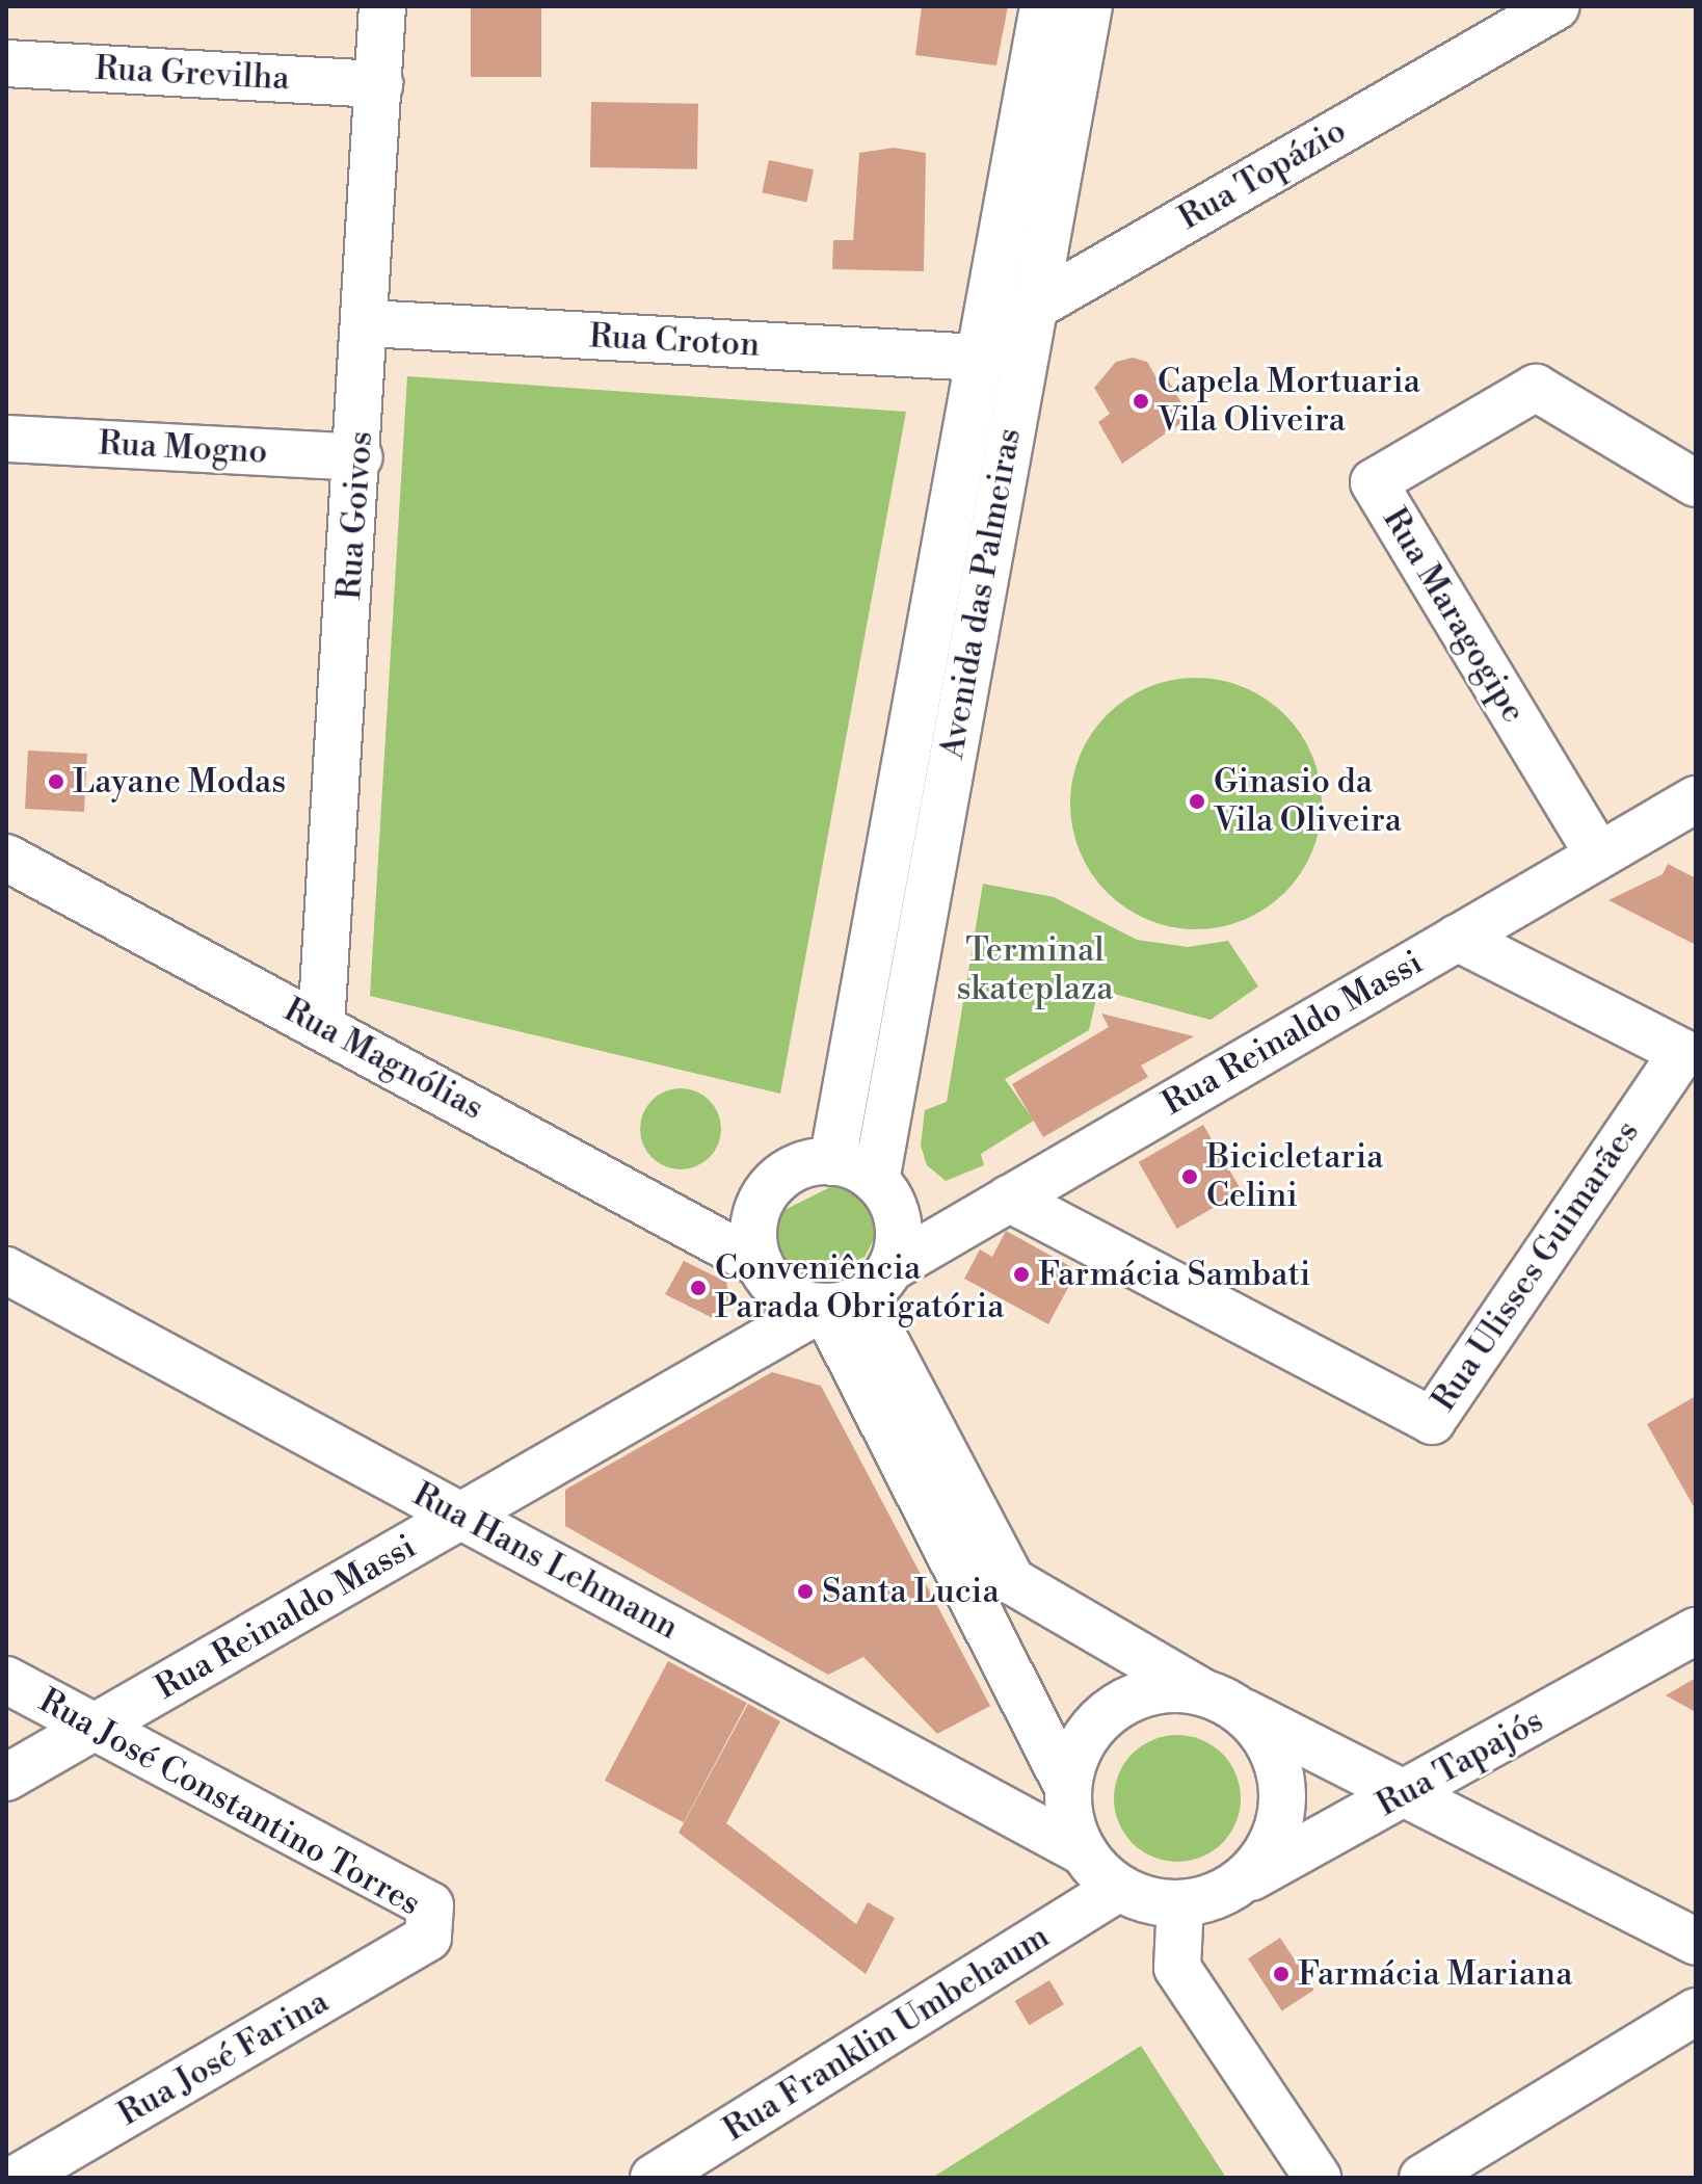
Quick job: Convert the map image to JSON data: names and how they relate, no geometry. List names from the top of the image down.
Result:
{
  "streets": {
    "street": [
      "Rua Grevilha",
      "Rua Topázio",
      "Rua Croton",
      "Rua Mogno",
      "Rua Goivos",
      "Avenida das Palmeiras",
      "Rua Maragogipe",
      "Rua Reinaldo Massi",
      "Rua Magnólias",
      "Rua Ulisses Guimarães",
      "Rua Hans Lehmann",
      "Rua Tapajós",
      "Rua José Constantino Torres",
      "Rua Franklin Umbehaum",
      "Rua José Farina"
    ]
  },
  "crossings": [
    ["Rua Grevilha", "Rua Goivos"],
    ["Rua Topázio", "Rua Croton"],
    ["Rua Topázio", "Avenida das Palmeiras"],
    ["Rua Croton", "Rua Goivos"],
    ["Rua Croton", "Avenida das Palmeiras"],
    ["Rua Mogno", "Rua Goivos"],
    ["Rua Goivos", "Rua Magnólias"],
    ["Avenida das Palmeiras", "Rua Reinaldo Massi"],
    ["Avenida das Palmeiras", "Rua Magnólias"],
    ["Rua Maragogipe", "Rua Reinaldo Massi"],
    ["Rua Reinaldo Massi", "Rua Magnólias"],
    ["Rua Reinaldo Massi", "Rua Ulisses Guimarães"],
    ["Rua Reinaldo Massi", "Rua Hans Lehmann"],
    ["Rua Reinaldo Massi", "Rua José Constantino Torres"],
    ["Rua Hans Lehmann", "Rua Tapajós"],
    ["Rua Hans Lehmann", "Rua Franklin Umbehaum"],
    ["Rua Tapajós", "Rua Franklin Umbehaum"],
    ["Rua José Constantino Torres", "Rua José Farina"]
  ],
  "parks": ["Terminal skateplaza"],
  "places": [
    "Capela Mortuaria Vila Oliveira",
    "Layane Modas",
    "Ginasio da Vila Oliveira",
    "Bicicletaria Celini",
    "Farmácia Sambati",
    "Conveniência Parada Obrigatória",
    "Santa Lucia",
    "Farmácia Mariana"
  ]
}
